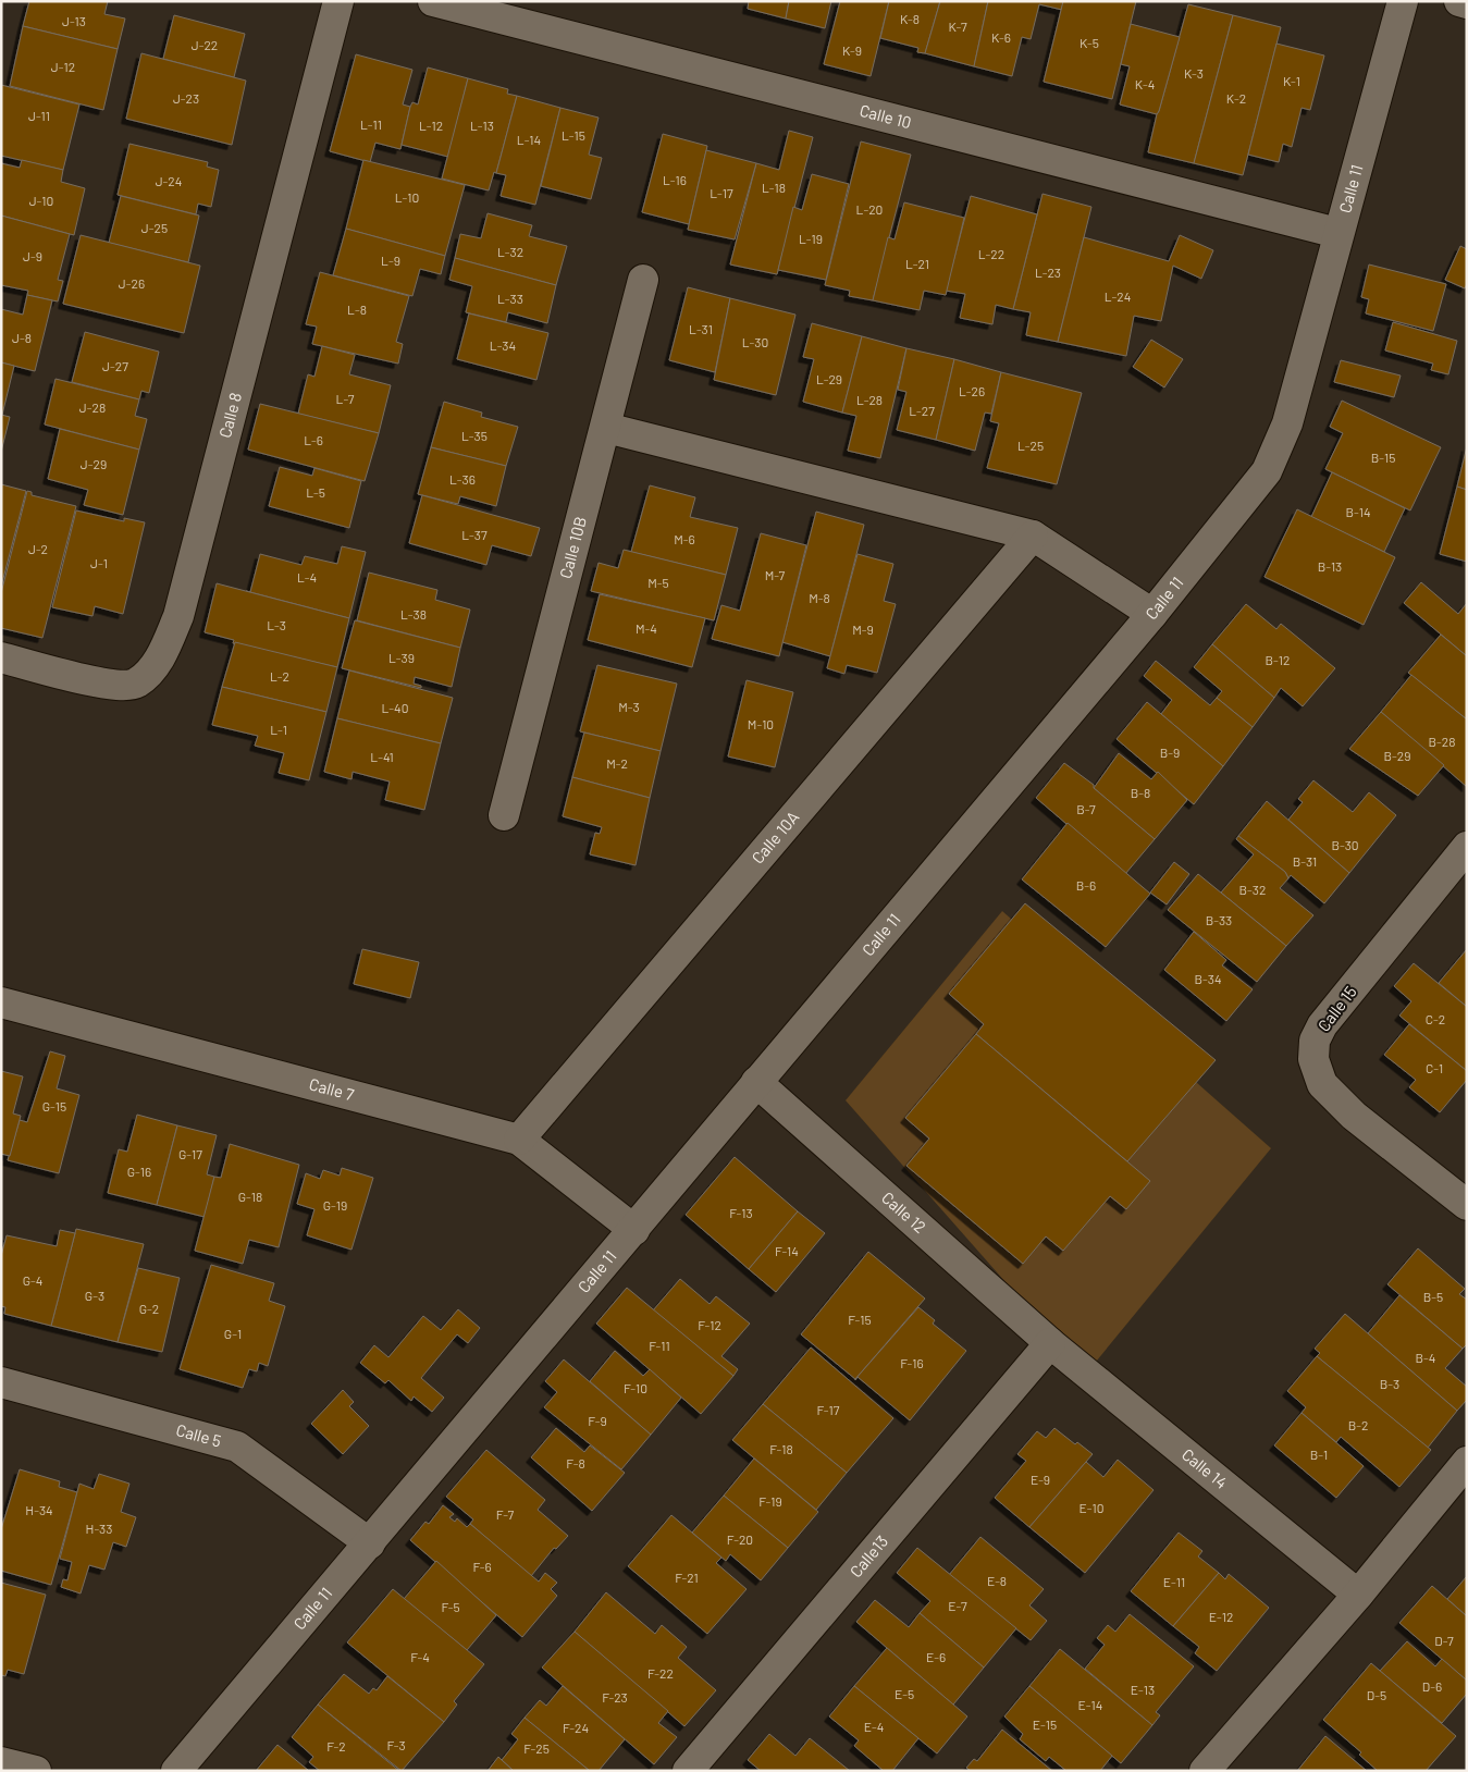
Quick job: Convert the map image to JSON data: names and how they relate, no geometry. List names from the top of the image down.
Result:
{
  "streets": {
    "street": [
      "Calle 10",
      "Calle 11",
      "Calle 8",
      "Calle 10B",
      "Calle 10A",
      "Calle 15",
      "Calle 7",
      "Calle 12",
      "Calle 5",
      "Calle 14",
      "Calle13"
    ]
  },
  "crossings": [
    ["Calle 10", "Calle 11"],
    ["Calle 11", "Calle 7"],
    ["Calle 11", "Calle 12"],
    ["Calle 11", "Calle 5"],
    ["Calle 10A", "Calle 7"],
    ["Calle 12", "Calle 14"],
    ["Calle 12", "Calle13"],
    ["Calle 14", "Calle13"]
  ],
  "house_numbers": [
    "K-8",
    "J-13",
    "K-7",
    "K-6",
    "K-5",
    "J-22",
    "K-9",
    "J-12",
    "K-3",
    "K-1",
    "K-4",
    "J-23",
    "K-2",
    "J-11",
    "L-11",
    "L-12",
    "L-13",
    "L-15",
    "L-14",
    "L-16",
    "J-24",
    "L-18",
    "L-17",
    "L-10",
    "J-10",
    "L-20",
    "J-25",
    "L-19",
    "L-32",
    "L-22",
    "J-9",
    "L-9",
    "L-21",
    "L-23",
    "J-26",
    "L-24",
    "L-33",
    "L-8",
    "L-31",
    "J-8",
    "L-30",
    "L-34",
    "J-27",
    "L-29",
    "L-26",
    "L-7",
    "L-28",
    "J-28",
    "L-27",
    "L-35",
    "L-6",
    "L-25",
    "B-15",
    "J-29",
    "L-36",
    "L-5",
    "B-14",
    "L-37",
    "M-6",
    "J-2",
    "J-1",
    "B-13",
    "M-7",
    "L-4",
    "M-5",
    "M-8",
    "L-38",
    "L-3",
    "M-4",
    "M-9",
    "L-39",
    "B-12",
    "L-2",
    "M-3",
    "L-40",
    "M-10",
    "L-1",
    "B-28",
    "B-9",
    "B-29",
    "L-41",
    "M-2",
    "B-8",
    "B-7",
    "B-30",
    "B-31",
    "B-6",
    "B-32",
    "B-33",
    "B-34",
    "C-2",
    "C-1",
    "G-15",
    "G-17",
    "G-16",
    "G-18",
    "G-19",
    "F-13",
    "F-14",
    "G-4",
    "G-3",
    "B-5",
    "G-2",
    "F-15",
    "F-12",
    "G-1",
    "F-11",
    "B-4",
    "F-16",
    "B-3",
    "F-10",
    "F-17",
    "F-9",
    "B-2",
    "F-18",
    "B-1",
    "F-8",
    "E-9",
    "F-19",
    "E-10",
    "H-34",
    "F-7",
    "H-33",
    "F-20",
    "F-6",
    "F-21",
    "E-8",
    "E-11",
    "E-7",
    "F-5",
    "E-12",
    "D-7",
    "F-4",
    "E-6",
    "F-22",
    "D-6",
    "E-13",
    "E-5",
    "D-5",
    "F-23",
    "E-14",
    "E-15",
    "E-4",
    "F-24",
    "F-3",
    "F-2",
    "F-25"
  ]
}
